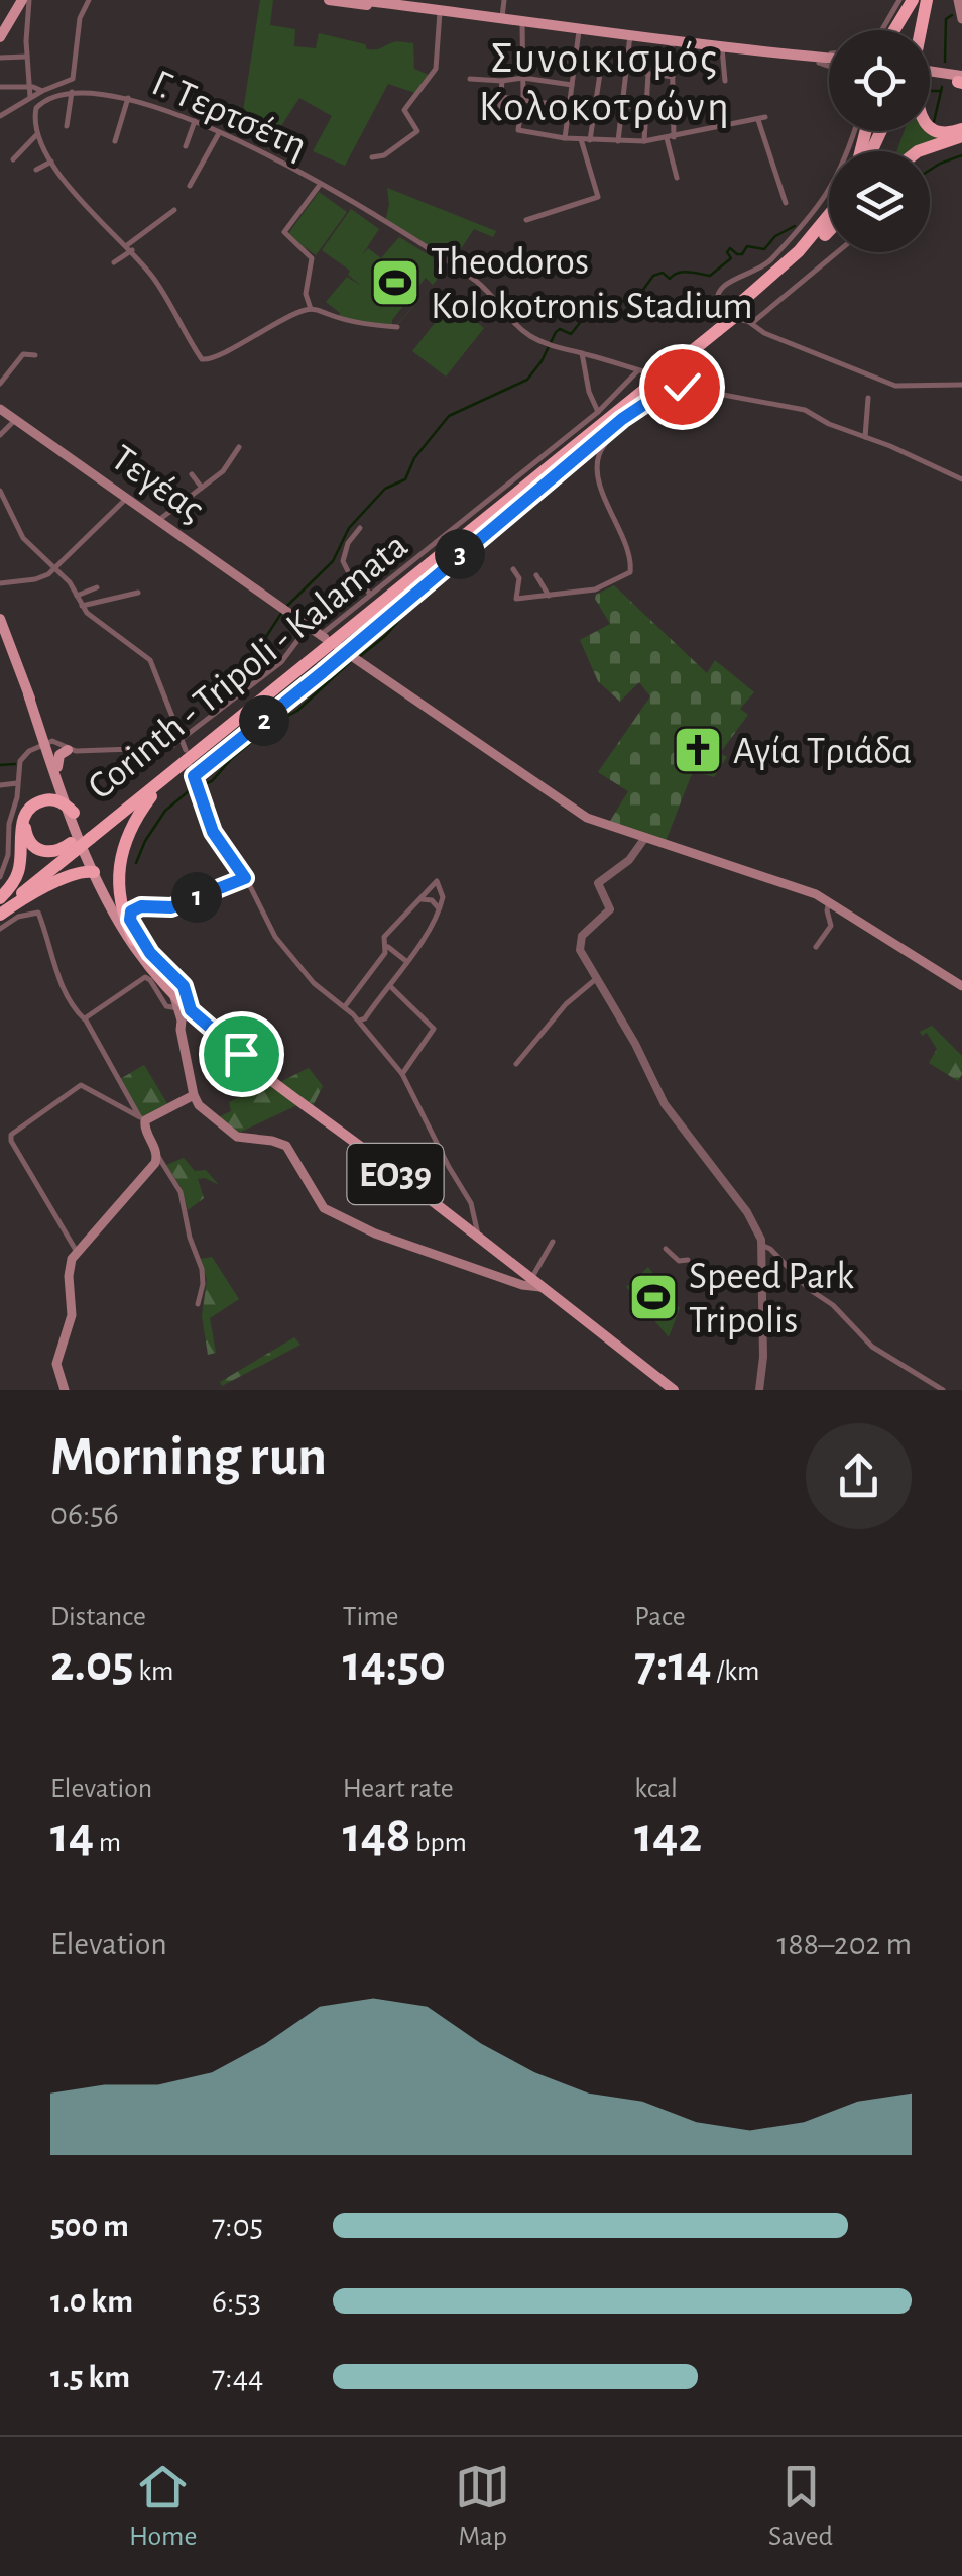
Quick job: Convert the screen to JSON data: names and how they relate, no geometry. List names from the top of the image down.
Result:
{
  "streets": {
    "highway": ["Corinth - Tripoli - Kalamata"],
    "main road": ["Τεγέας", "ΕΟ39"],
    "street": ["Γ. Τερτσέτη"]
  },
  "districts": ["Συνοικισμός Κολοκοτρώνη"],
  "places": {
    "sports": ["Theodoros Kolokotronis Stadium", "Speed Park Tripolis"],
    "church": ["Αγία Τριάδα"]
  },
  "page": {
    "pins": ["3", "2", "1"],
    "heading": ["Morning run", "06:56"],
    "stats": [
      ["Distance", "2.05 km"],
      ["Time", "14:50"],
      ["Pace", "7:14 /km"],
      ["Elevation", "14 m"],
      ["Heart rate", "148 bpm"],
      ["kcal", "142"]
    ],
    "chart": ["Elevation", "188–202 m"],
    "list": [
      {
        "name": "500 m",
        "note": "7:05"
      },
      {
        "name": "1.0 km",
        "note": "6:53"
      },
      {
        "name": "1.5 km",
        "note": "7:44"
      }
    ],
    "tabs": ["Home", "Map", "Saved"]
  }
}
